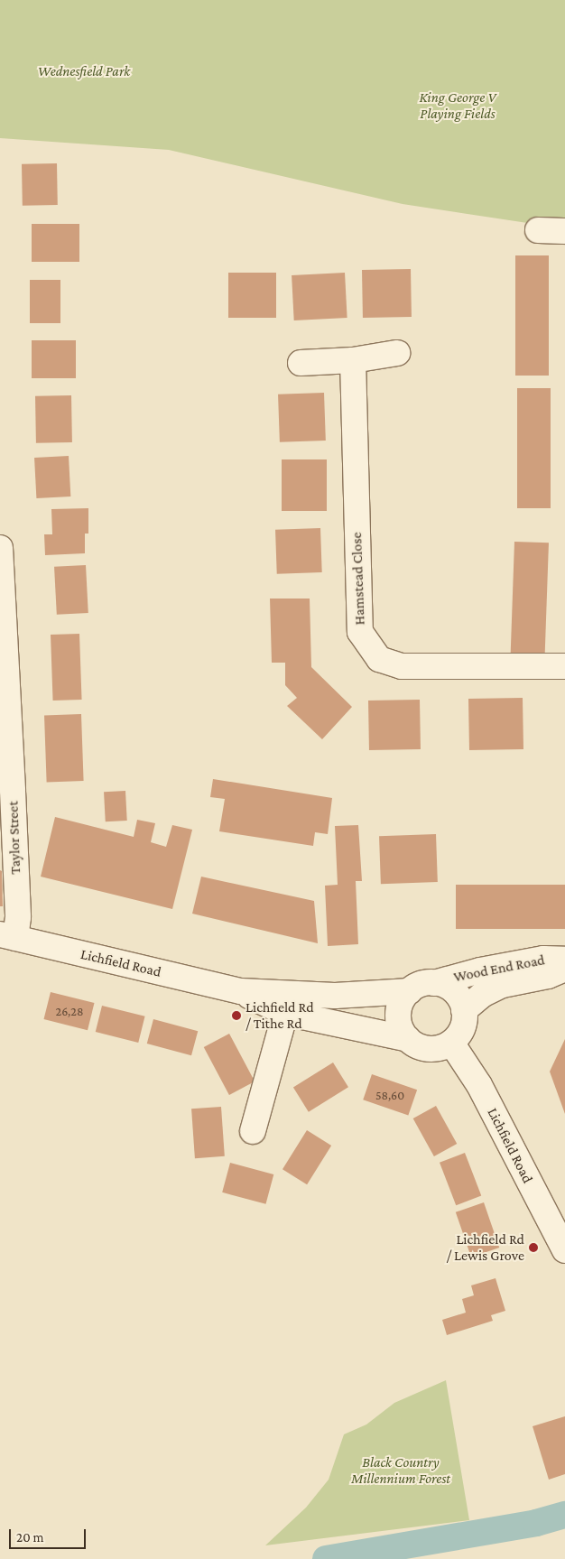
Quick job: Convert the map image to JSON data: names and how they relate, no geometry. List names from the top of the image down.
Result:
{
  "streets": {
    "street": [
      "Hamstead Close",
      "Taylor Street",
      "Lichfield Road",
      "Wood End Road"
    ]
  },
  "crossings": [
    ["Taylor Street", "Lichfield Road"],
    ["Lichfield Road", "Wood End Road"]
  ],
  "parks": ["Wednesfield Park", "King George V Playing Fields", "Black Country Millennium Forest"],
  "places": ["Lichfield Rd / Tithe Rd", "Lichfield Rd / Lewis Grove"],
  "house_numbers": ["26,28", "58,60"],
  "scale_bar": "20 m"
}
